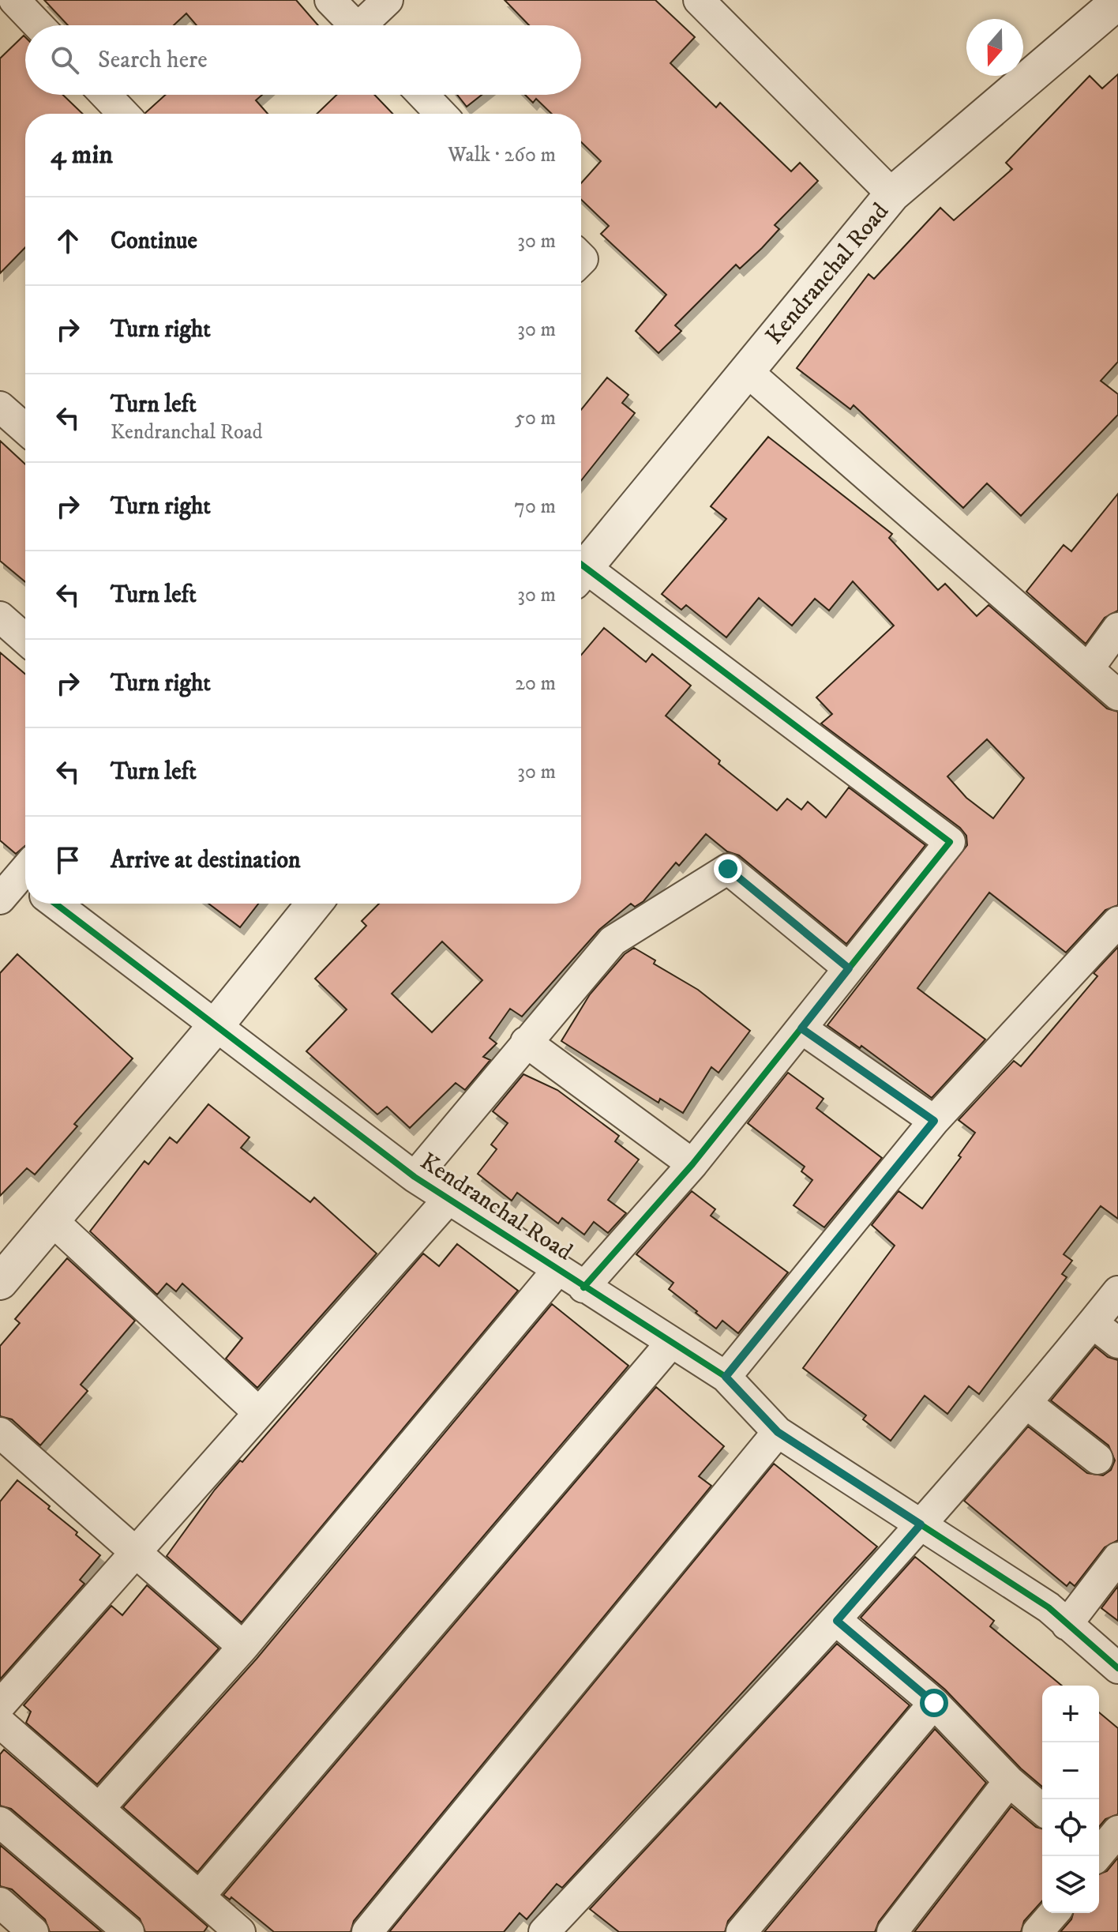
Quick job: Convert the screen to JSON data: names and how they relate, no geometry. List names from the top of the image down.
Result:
{
  "streets": {
    "street": ["Kendranchal Road"]
  },
  "north": "bottom",
  "page": {
    "search": "Search here",
    "heading": ["4 min", "Walk · 260 m"],
    "list": [
      ["Continue", "30 m"],
      ["Turn right", "30 m"],
      ["Turn left", "Kendranchal Road", "50 m"],
      ["Turn right", "70 m"],
      ["Turn left", "30 m"],
      ["Turn right", "20 m"],
      ["Turn left", "30 m"],
      "Arrive at destination"
    ],
    "map_buttons": ["+", "−"]
  }
}
